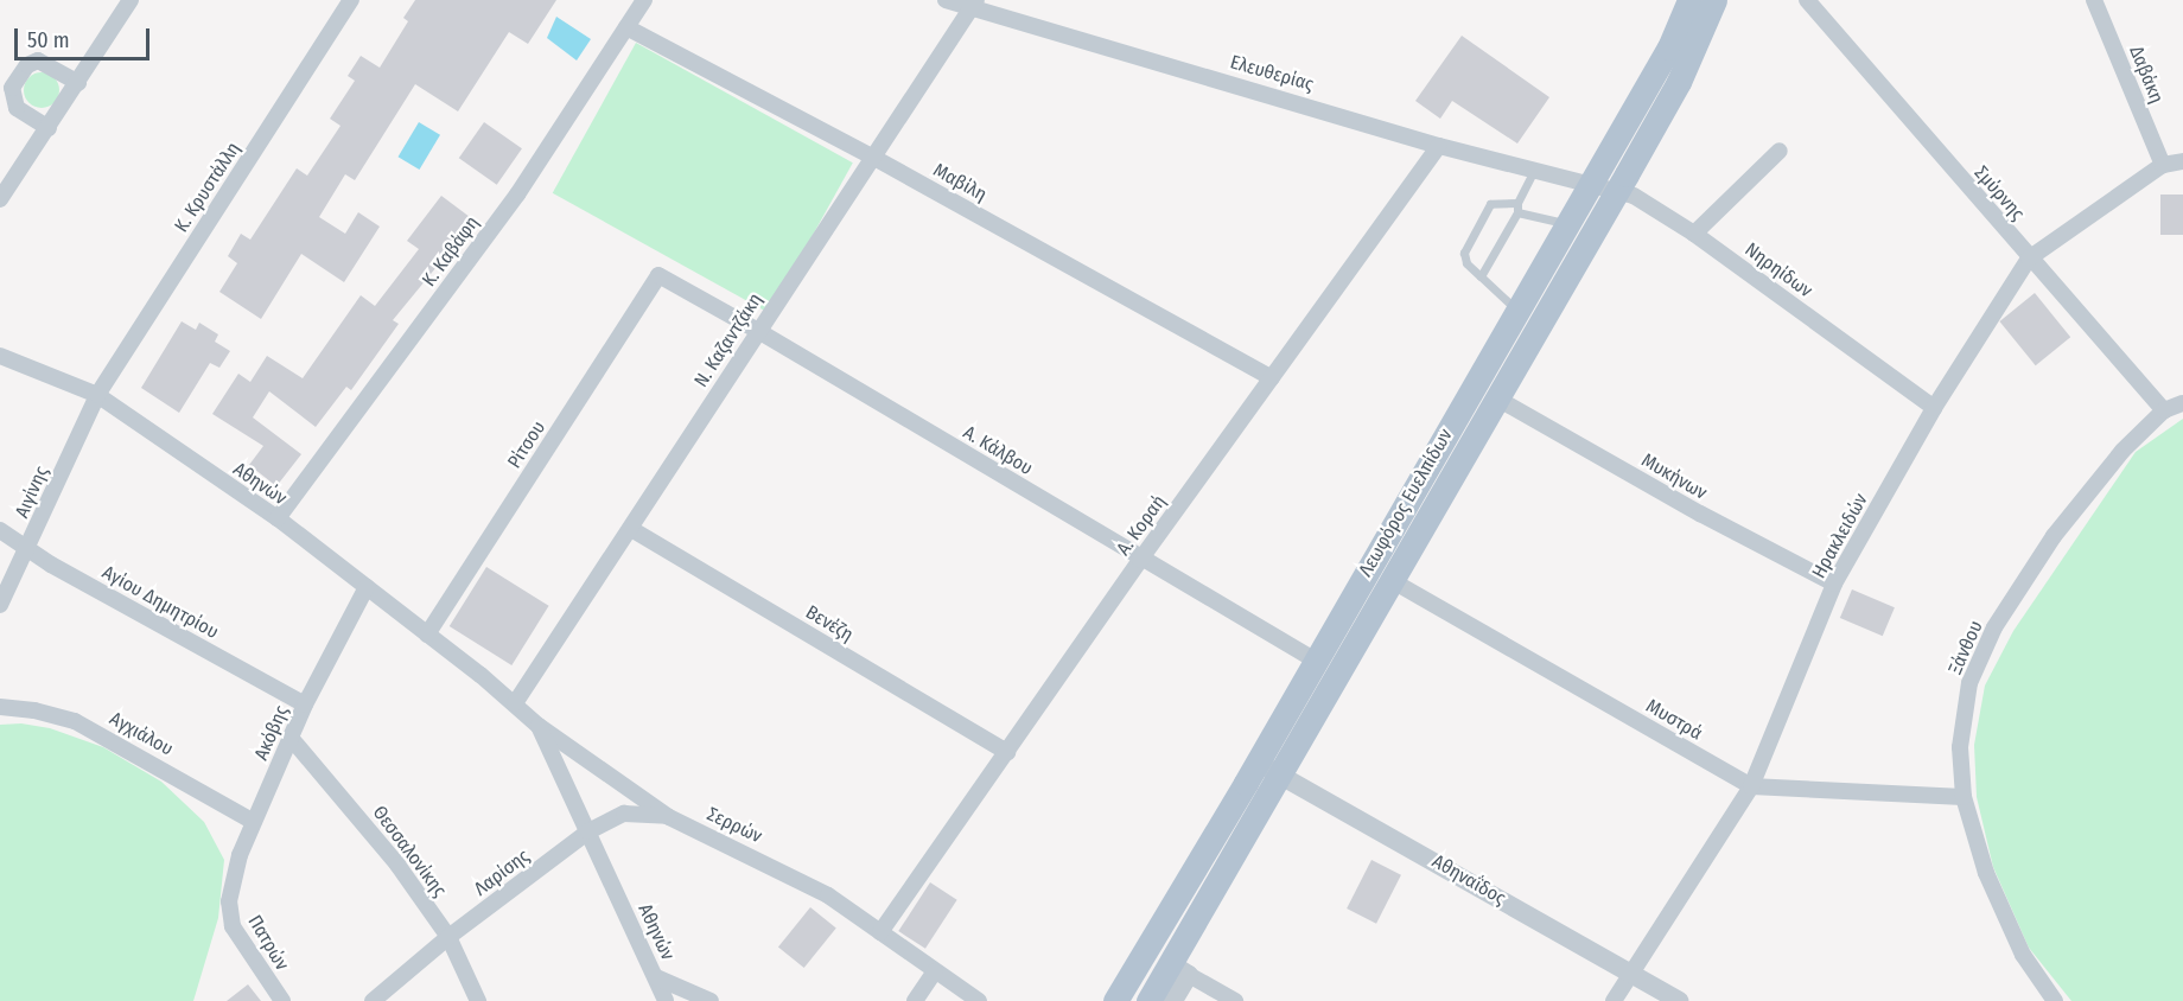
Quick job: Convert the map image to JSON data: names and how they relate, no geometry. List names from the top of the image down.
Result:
{
  "streets": {
    "main road": ["Λεωφόρος Ευελπίδων"],
    "street": [
      "Ελευθερίας",
      "Δαβάκη",
      "Μαβίλη",
      "Κ. Κρυστάλλη",
      "Σμύρνης",
      "Κ. Καβάφη",
      "Νηρηίδων",
      "Ν. Καζαντζάκη",
      "Ρίτσου",
      "A. Κάλβου",
      "Μυκήνων",
      "Αθηνών",
      "Αιγίνης",
      "Α. Κοραή",
      "Ηρακλειδών",
      "Αγίου Δημητρίου",
      "Βενέζη",
      "Ξάνθου",
      "Μυστρά",
      "Ακόβης",
      "Αγχιάλου",
      "Σερρών",
      "Θεσσαλονίκης",
      "Λαρίσης",
      "Αθηναΐδος",
      "Πατρών"
    ]
  },
  "crossings": [
    ["Ελευθερίας", "Νηρηίδων"],
    ["Ελευθερίας", "Ν. Καζαντζάκη"],
    ["Ελευθερίας", "Λεωφόρος Ευελπίδων"],
    ["Ελευθερίας", "Α. Κοραή"],
    ["Δαβάκη", "Ηρακλειδών"],
    ["Μαβίλη", "Κ. Καβάφη"],
    ["Μαβίλη", "Ν. Καζαντζάκη"],
    ["Μαβίλη", "Α. Κοραή"],
    ["Κ. Κρυστάλλη", "Αθηνών"],
    ["Κ. Κρυστάλλη", "Αιγίνης"],
    ["Σμύρνης", "Ηρακλειδών"],
    ["Σμύρνης", "Ξάνθου"],
    ["Κ. Καβάφη", "Αθηνών"],
    ["Νηρηίδων", "Λεωφόρος Ευελπίδων"],
    ["Νηρηίδων", "Ηρακλειδών"],
    ["Ν. Καζαντζάκη", "A. Κάλβου"],
    ["Ν. Καζαντζάκη", "Βενέζη"],
    ["Ν. Καζαντζάκη", "Σερρών"],
    ["Ρίτσου", "A. Κάλβου"],
    ["Ρίτσου", "Αθηνών"],
    ["A. Κάλβου", "Λεωφόρος Ευελπίδων"],
    ["A. Κάλβου", "Α. Κοραή"],
    ["Μυκήνων", "Λεωφόρος Ευελπίδων"],
    ["Μυκήνων", "Ηρακλειδών"],
    ["Αθηνών", "Αιγίνης"],
    ["Αθηνών", "Ακόβης"],
    ["Αθηνών", "Σερρών"],
    ["Αθηνών", "Λαρίσης"],
    ["Αιγίνης", "Αγίου Δημητρίου"],
    ["Λεωφόρος Ευελπίδων", "Μυστρά"],
    ["Λεωφόρος Ευελπίδων", "Αθηναΐδος"],
    ["Α. Κοραή", "Βενέζη"],
    ["Α. Κοραή", "Σερρών"],
    ["Ηρακλειδών", "Μυστρά"],
    ["Ηρακλειδών", "Αθηναΐδος"],
    ["Αγίου Δημητρίου", "Ακόβης"],
    ["Ξάνθου", "Μυστρά"],
    ["Ακόβης", "Αγχιάλου"],
    ["Ακόβης", "Θεσσαλονίκης"],
    ["Ακόβης", "Πατρών"],
    ["Σερρών", "Λαρίσης"],
    ["Θεσσαλονίκης", "Λαρίσης"]
  ],
  "scale_bar": "50 m"
}
